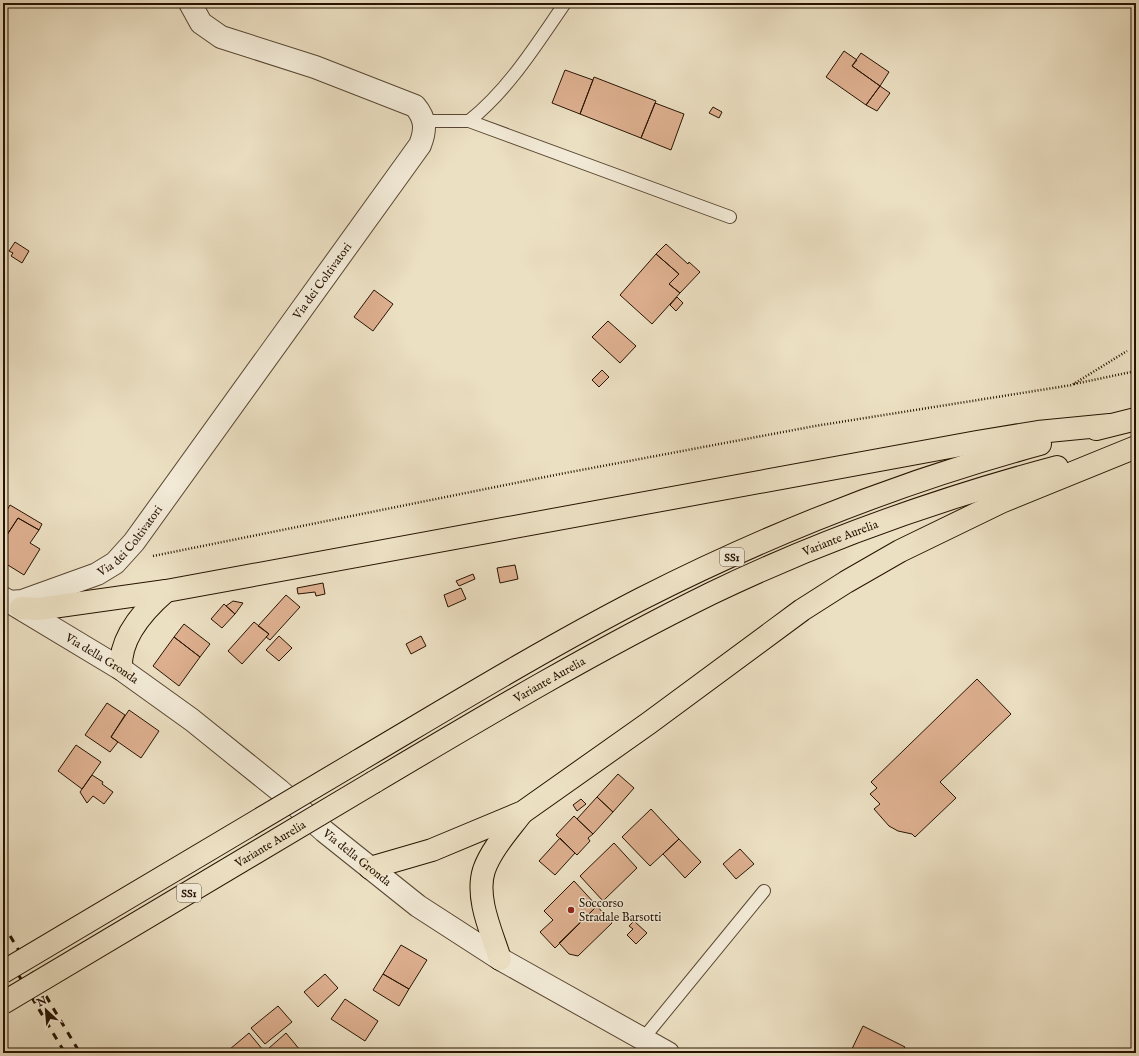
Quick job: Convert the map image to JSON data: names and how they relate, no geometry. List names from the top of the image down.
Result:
{
  "streets": {
    "highway": ["Variante Aurelia", "SS1"],
    "street": ["Via dei Coltivatori", "Via della Gronda"]
  },
  "crossings": [
    ["Via dei Coltivatori", "Via della Gronda"]
  ],
  "places": ["Soccorso Stradale Barsotti"],
  "north": "top left"
}
